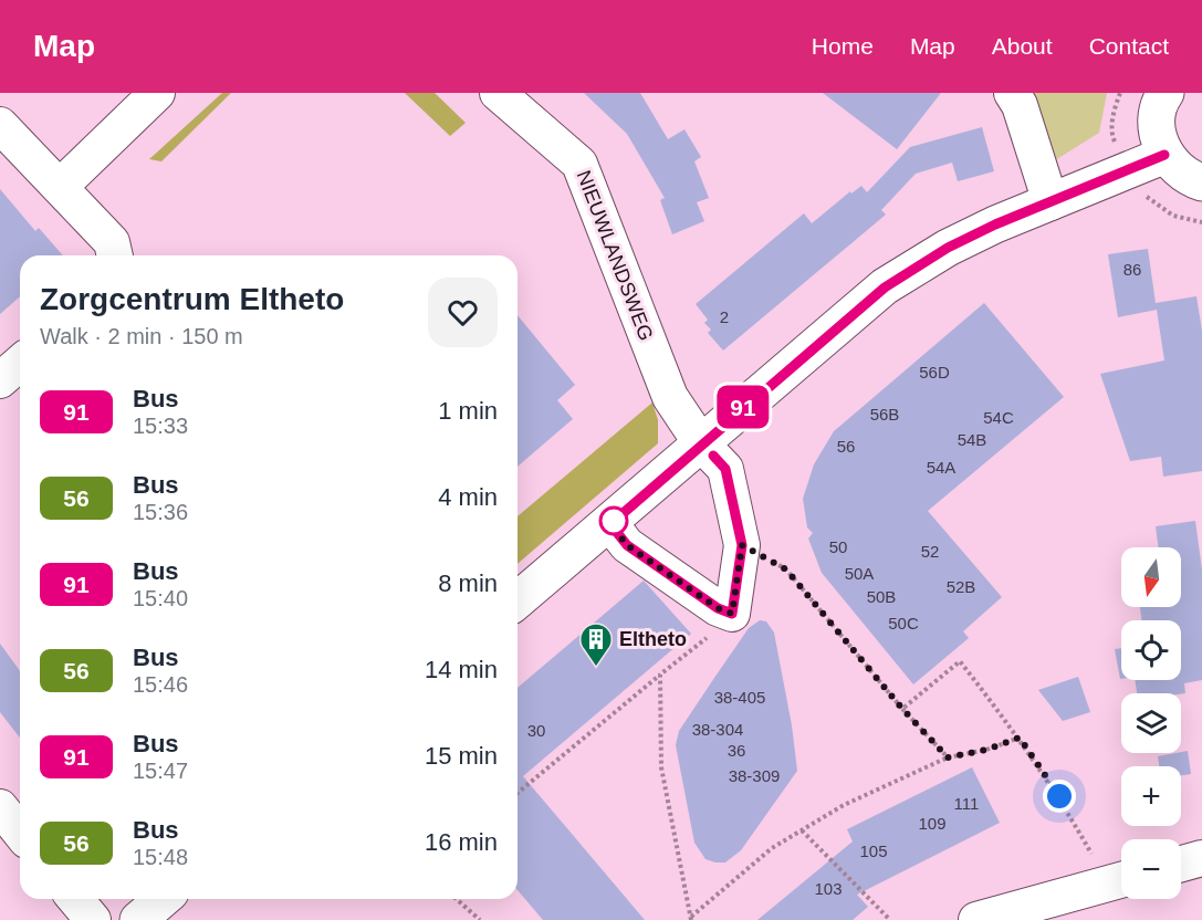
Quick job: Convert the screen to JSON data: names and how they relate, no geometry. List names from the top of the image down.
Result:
{
  "streets": {
    "street": ["NIEUWLANDSWEG"]
  },
  "places": {
    "building": ["Eltheto"]
  },
  "lines": ["bus line 91"],
  "house_numbers": [
    "86",
    "2",
    "56D",
    "56B",
    "54C",
    "54B",
    "56",
    "54A",
    "50",
    "52",
    "50A",
    "52B",
    "50B",
    "50C",
    "38-405",
    "38-304",
    "30",
    "36",
    "38-309",
    "111",
    "109",
    "105",
    "103"
  ],
  "north": "bottom",
  "page": {
    "header": "Map",
    "nav": [
      "Home",
      "Map",
      "About",
      "Contact"
    ],
    "on_map": "91",
    "heading": ["Zorgcentrum Eltheto", "Walk · 2 min · 150 m"],
    "list": [
      {
        "mark": "91",
        "name": "Bus",
        "note": "15:33",
        "value": "1 min"
      },
      {
        "mark": "56",
        "name": "Bus",
        "note": "15:36",
        "value": "4 min"
      },
      {
        "mark": "91",
        "name": "Bus",
        "note": "15:40",
        "value": "8 min"
      },
      {
        "mark": "56",
        "name": "Bus",
        "note": "15:46",
        "value": "14 min"
      },
      {
        "mark": "91",
        "name": "Bus",
        "note": "15:47",
        "value": "15 min"
      },
      {
        "mark": "56",
        "name": "Bus",
        "note": "15:48",
        "value": "16 min"
      }
    ],
    "map_buttons": ["+", "−"]
  }
}
